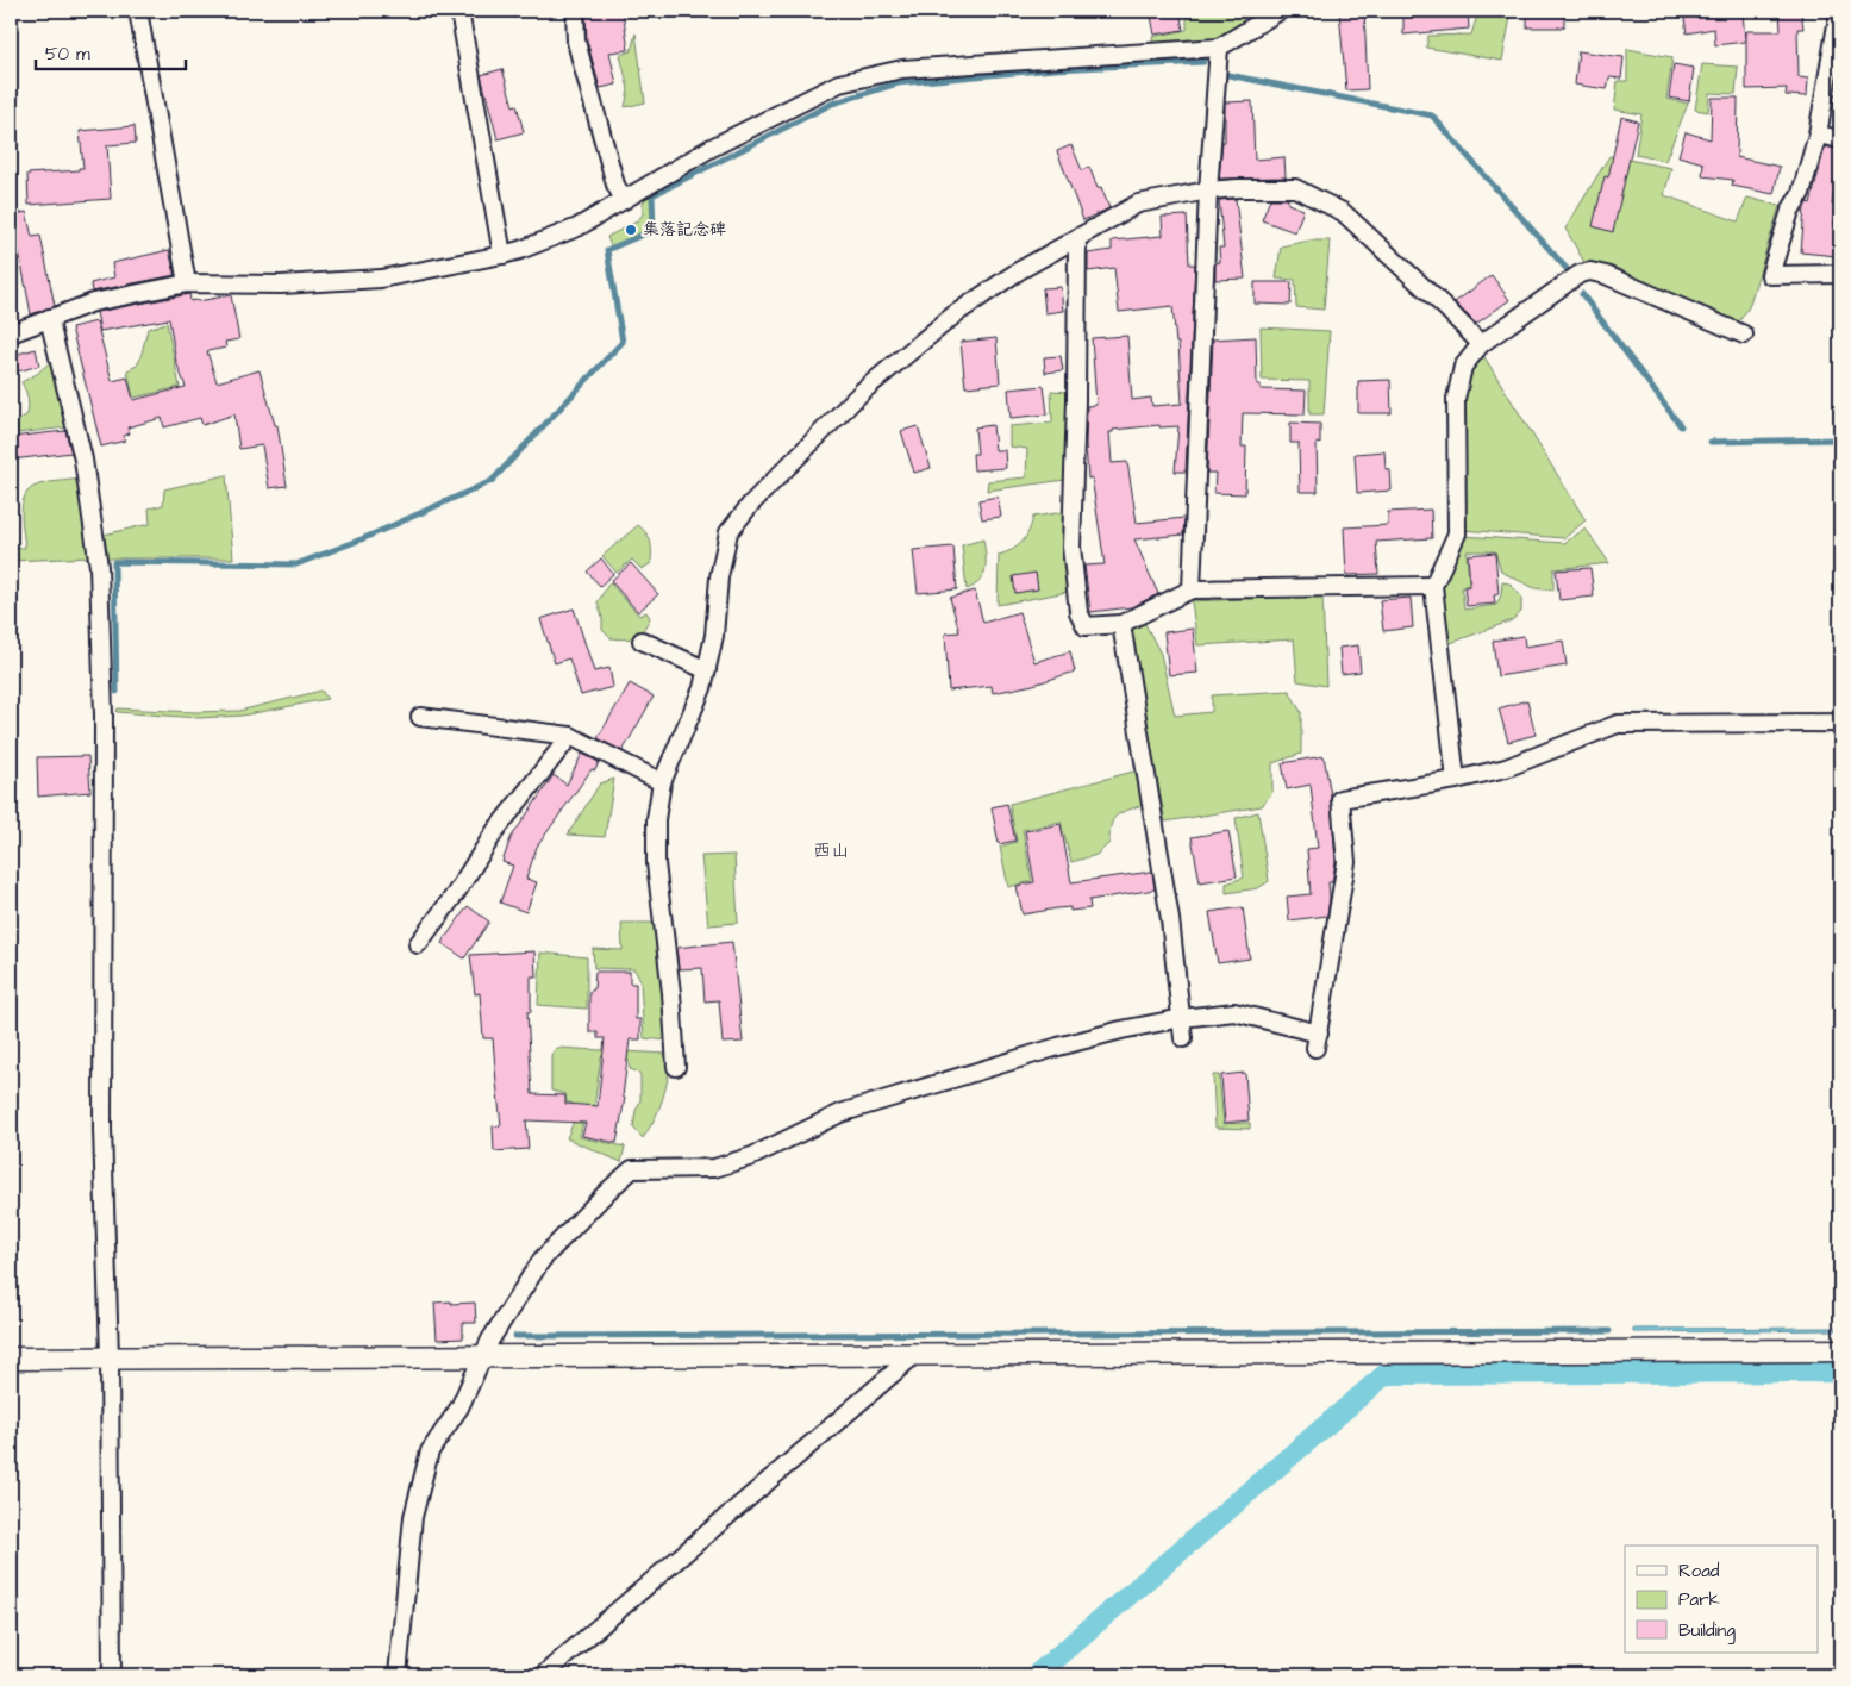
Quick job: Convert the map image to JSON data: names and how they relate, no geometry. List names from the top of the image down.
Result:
{
  "districts": ["西山"],
  "places": ["集落記念碑"],
  "legend": ["Road", "Park", "Building"],
  "scale_bar": "50 m"
}
